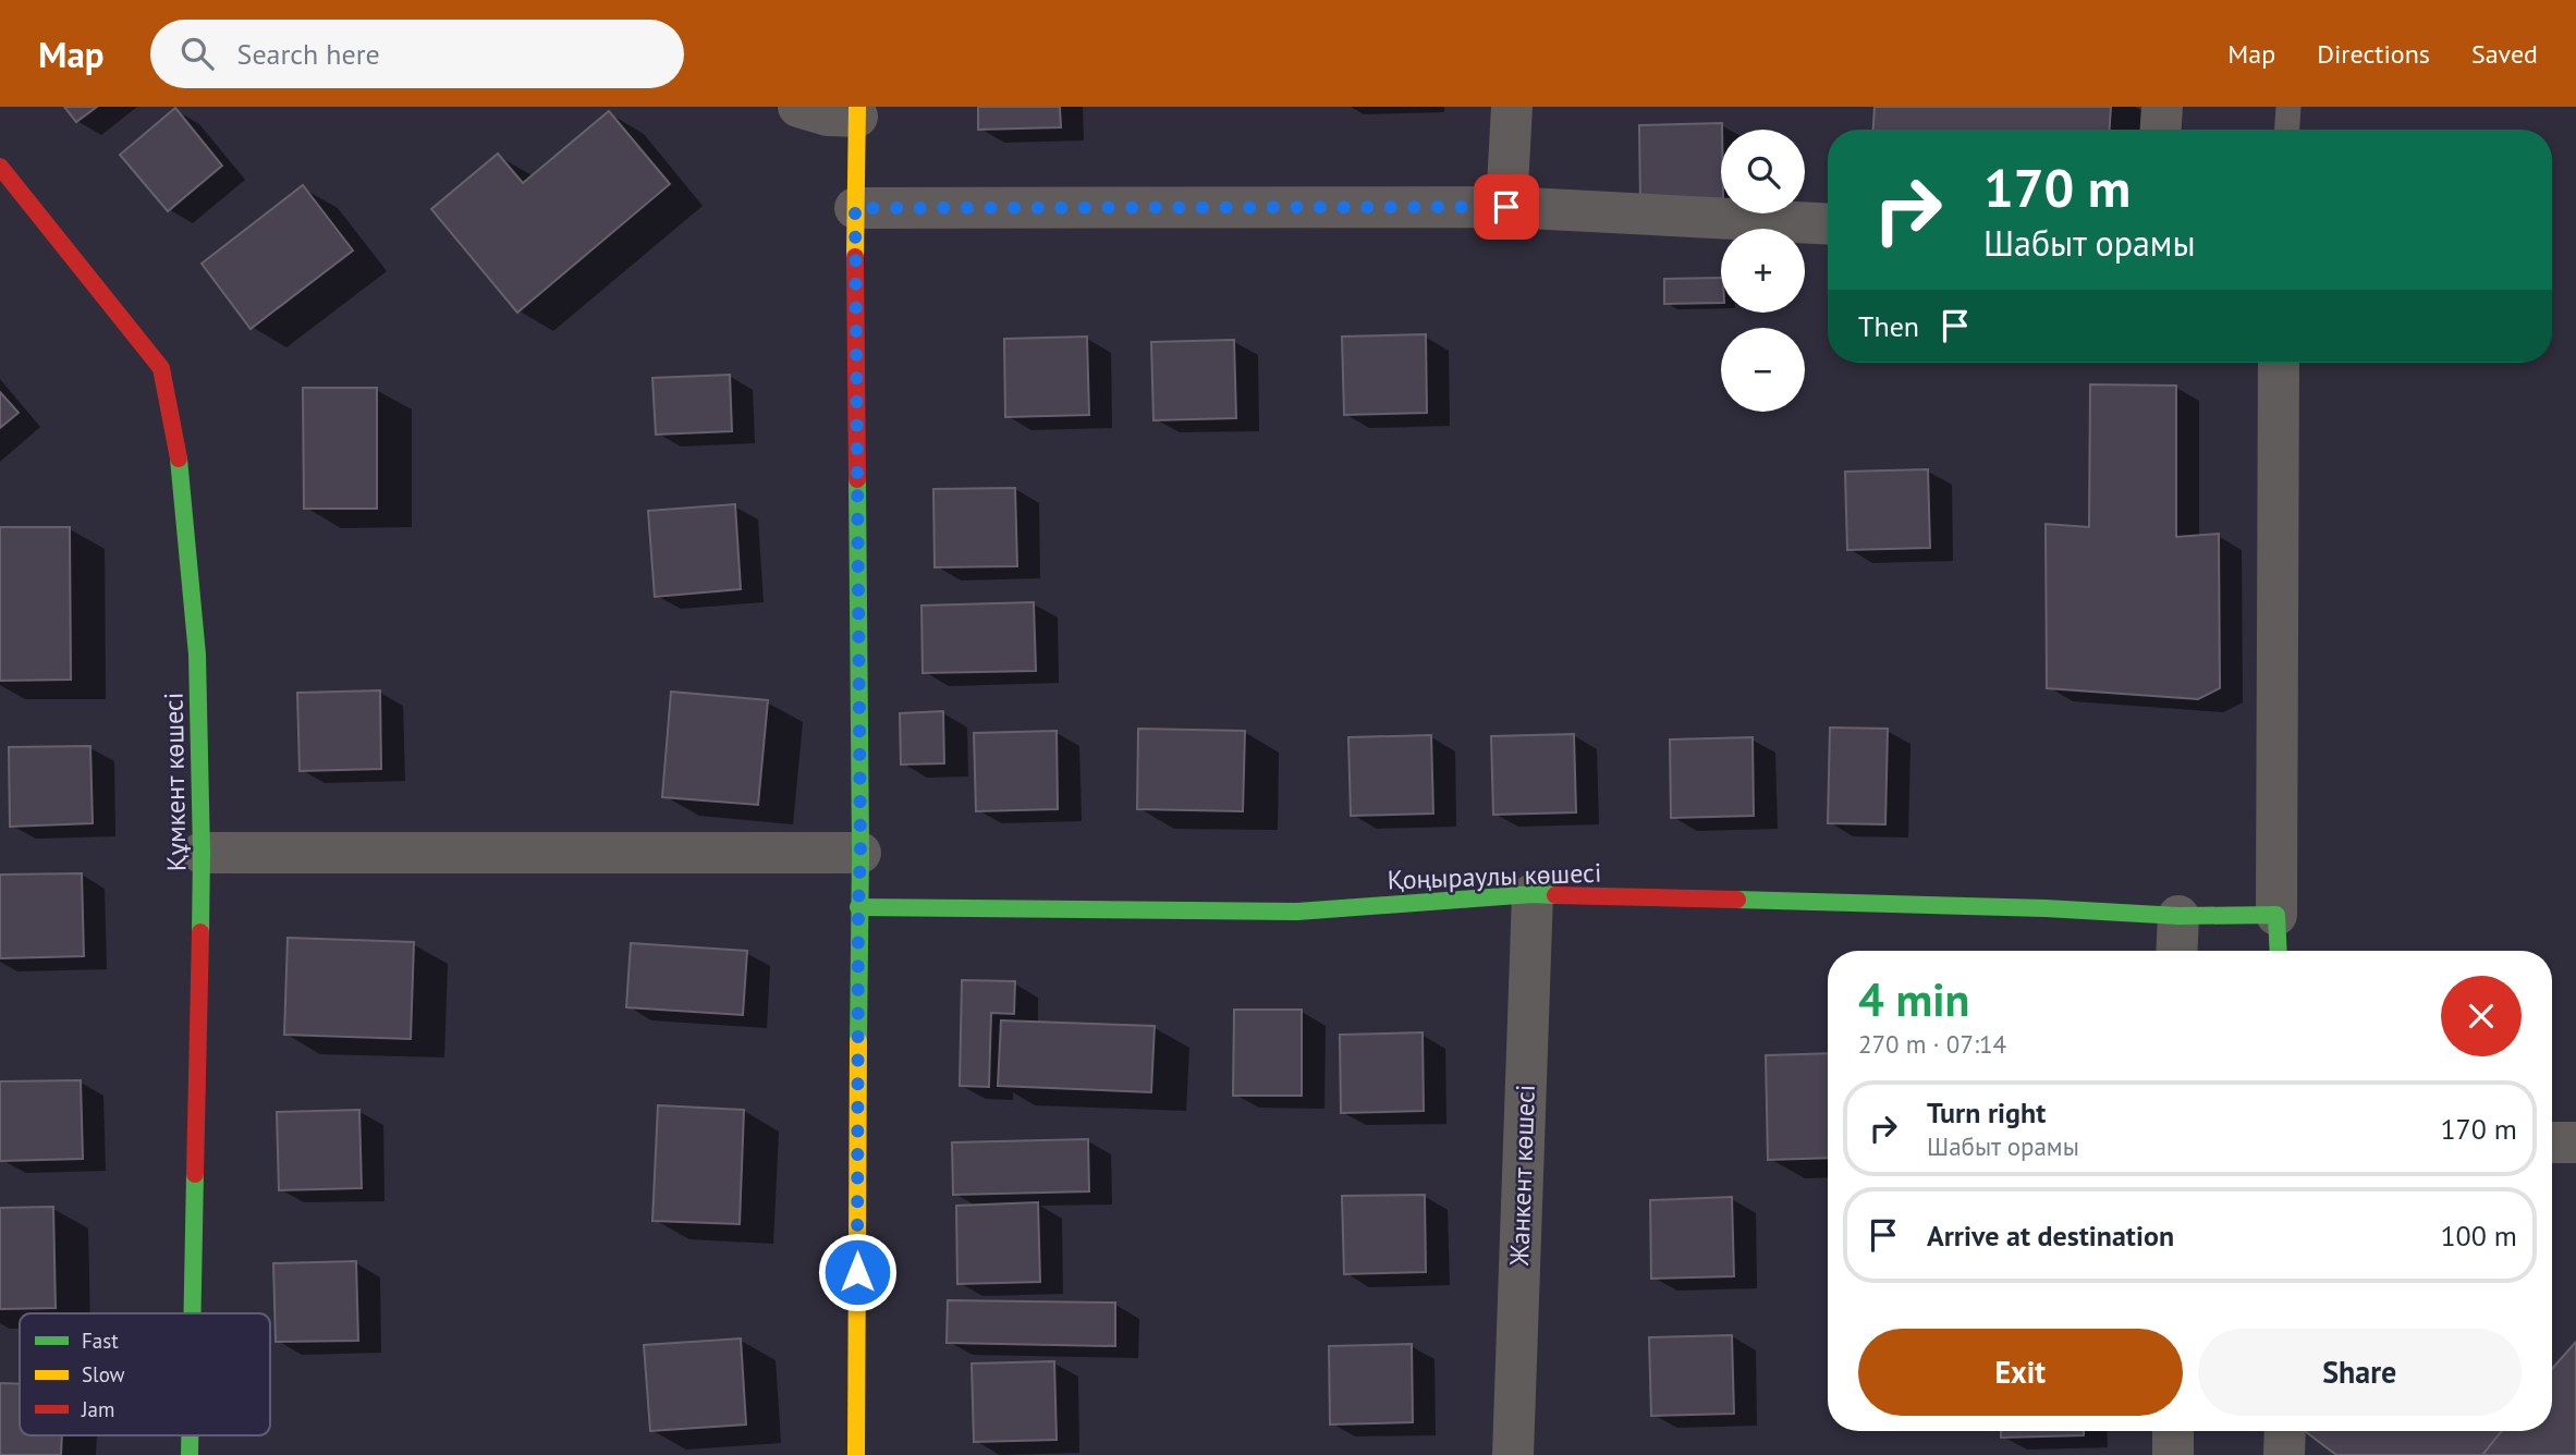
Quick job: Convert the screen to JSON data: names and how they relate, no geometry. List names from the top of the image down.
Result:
{
  "streets": {
    "street": ["Құмкент көшесі", "Қоңыраулы көшесі", "Жанкент көшесі"]
  },
  "crossings": [
    ["Қоңыраулы көшесі", "Жанкент көшесі"]
  ],
  "legend": ["Fast", "Slow", "Jam"],
  "page": {
    "header": "Map",
    "search": "Search here",
    "nav": ["Map", "Directions", "Saved"],
    "map_buttons": ["+", "−"],
    "turn": ["170 m", "Шабыт орамы"],
    "then": "Then",
    "heading": ["4 min", "270 m · 07:14"],
    "list": [
      {
        "name": "Turn right",
        "note": "Шабыт орамы",
        "value": "170 m"
      },
      {
        "name": "Arrive at destination",
        "value": "100 m"
      }
    ],
    "buttons": ["Exit", "Share"]
  }
}
